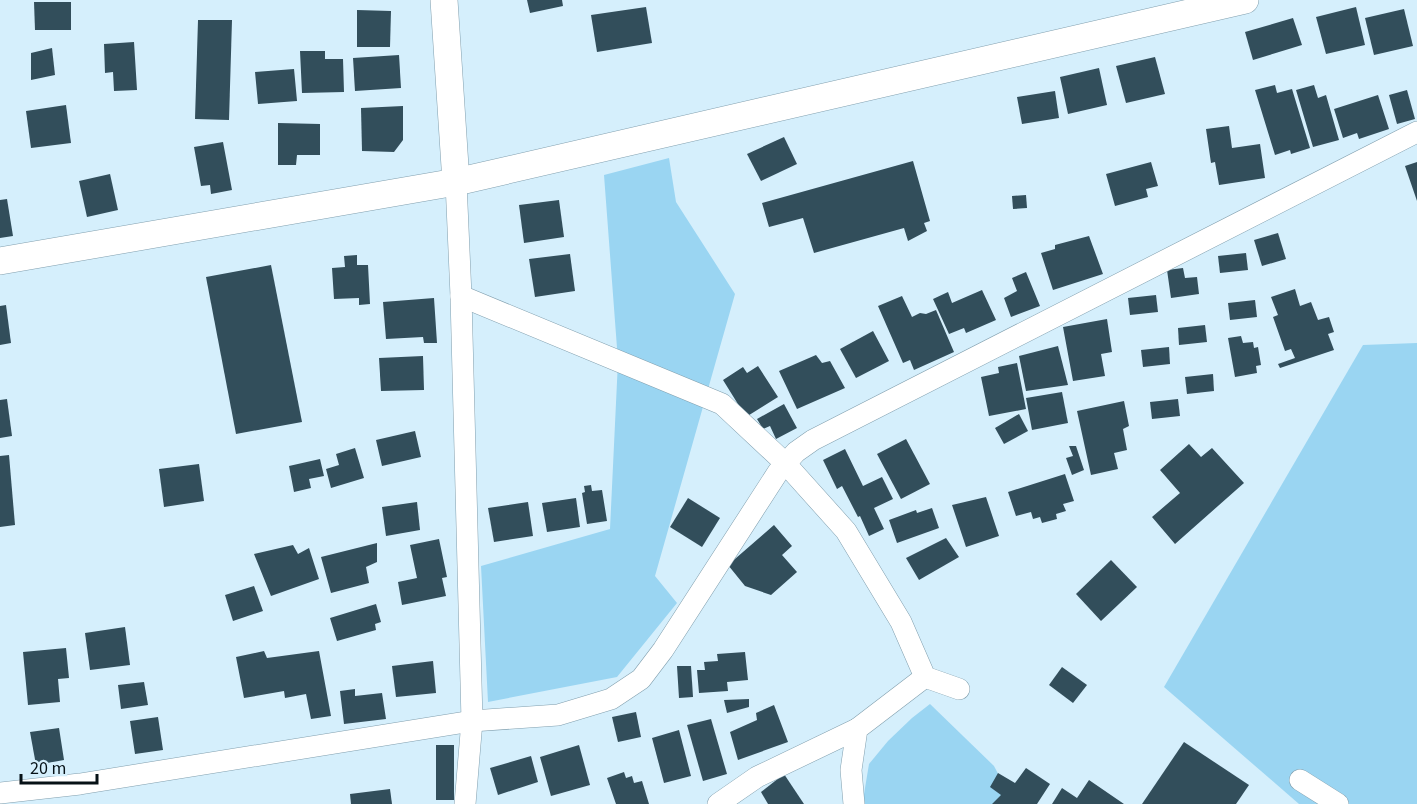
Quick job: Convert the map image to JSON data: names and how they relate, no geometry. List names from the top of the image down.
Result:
{
  "scale_bar": "20 m"
}
